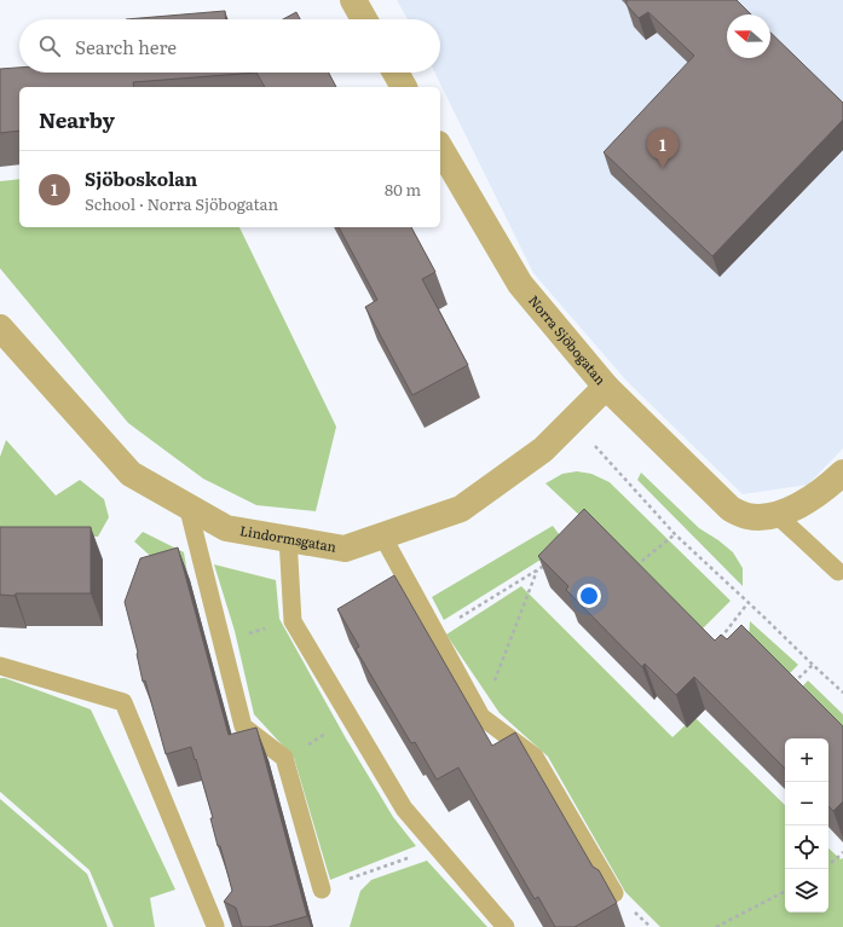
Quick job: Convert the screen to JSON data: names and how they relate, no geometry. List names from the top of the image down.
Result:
{
  "streets": {
    "street": ["Norra Sjöbogatan", "Lindormsgatan"]
  },
  "crossings": [
    ["Norra Sjöbogatan", "Lindormsgatan"]
  ],
  "north": "left",
  "page": {
    "search": "Search here",
    "heading": "Nearby",
    "pins": "1",
    "list": [
      {
        "mark": "1",
        "name": "Sjöboskolan",
        "note": "School · Norra Sjöbogatan",
        "value": "80 m"
      }
    ],
    "map_buttons": ["+", "−"]
  }
}
